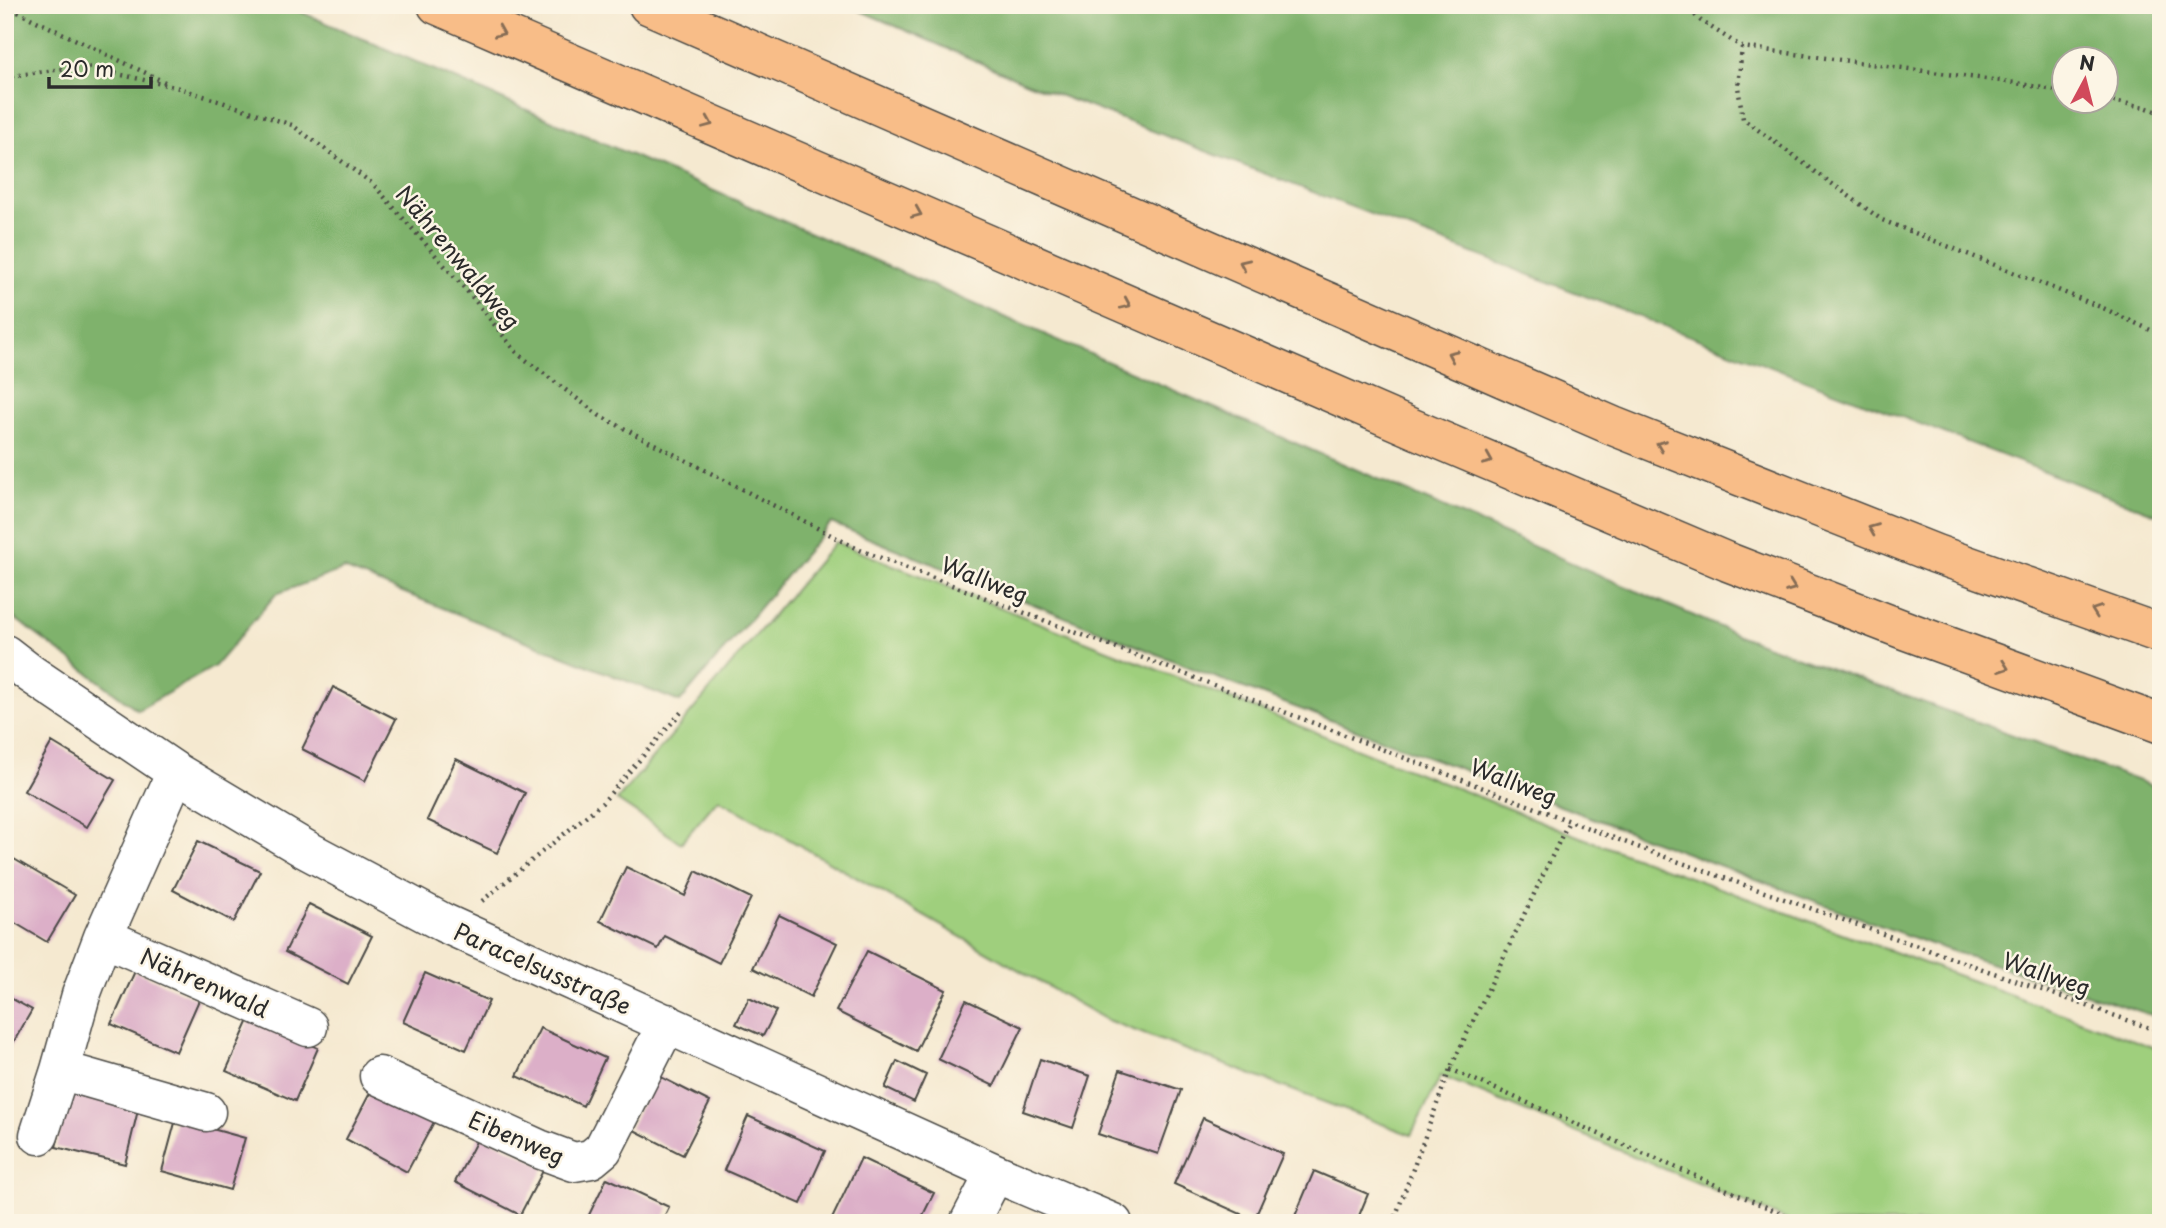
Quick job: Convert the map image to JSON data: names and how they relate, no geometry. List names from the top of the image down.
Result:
{
  "streets": {
    "street": ["Paracelsusstraße", "Nährenwald", "Eibenweg"],
    "path": ["Nährenwaldweg", "Wallweg"]
  },
  "crossings": [
    ["Nährenwaldweg", "Wallweg"],
    ["Paracelsusstraße", "Eibenweg"]
  ],
  "scale_bar": "20 m",
  "north": "top"
}
